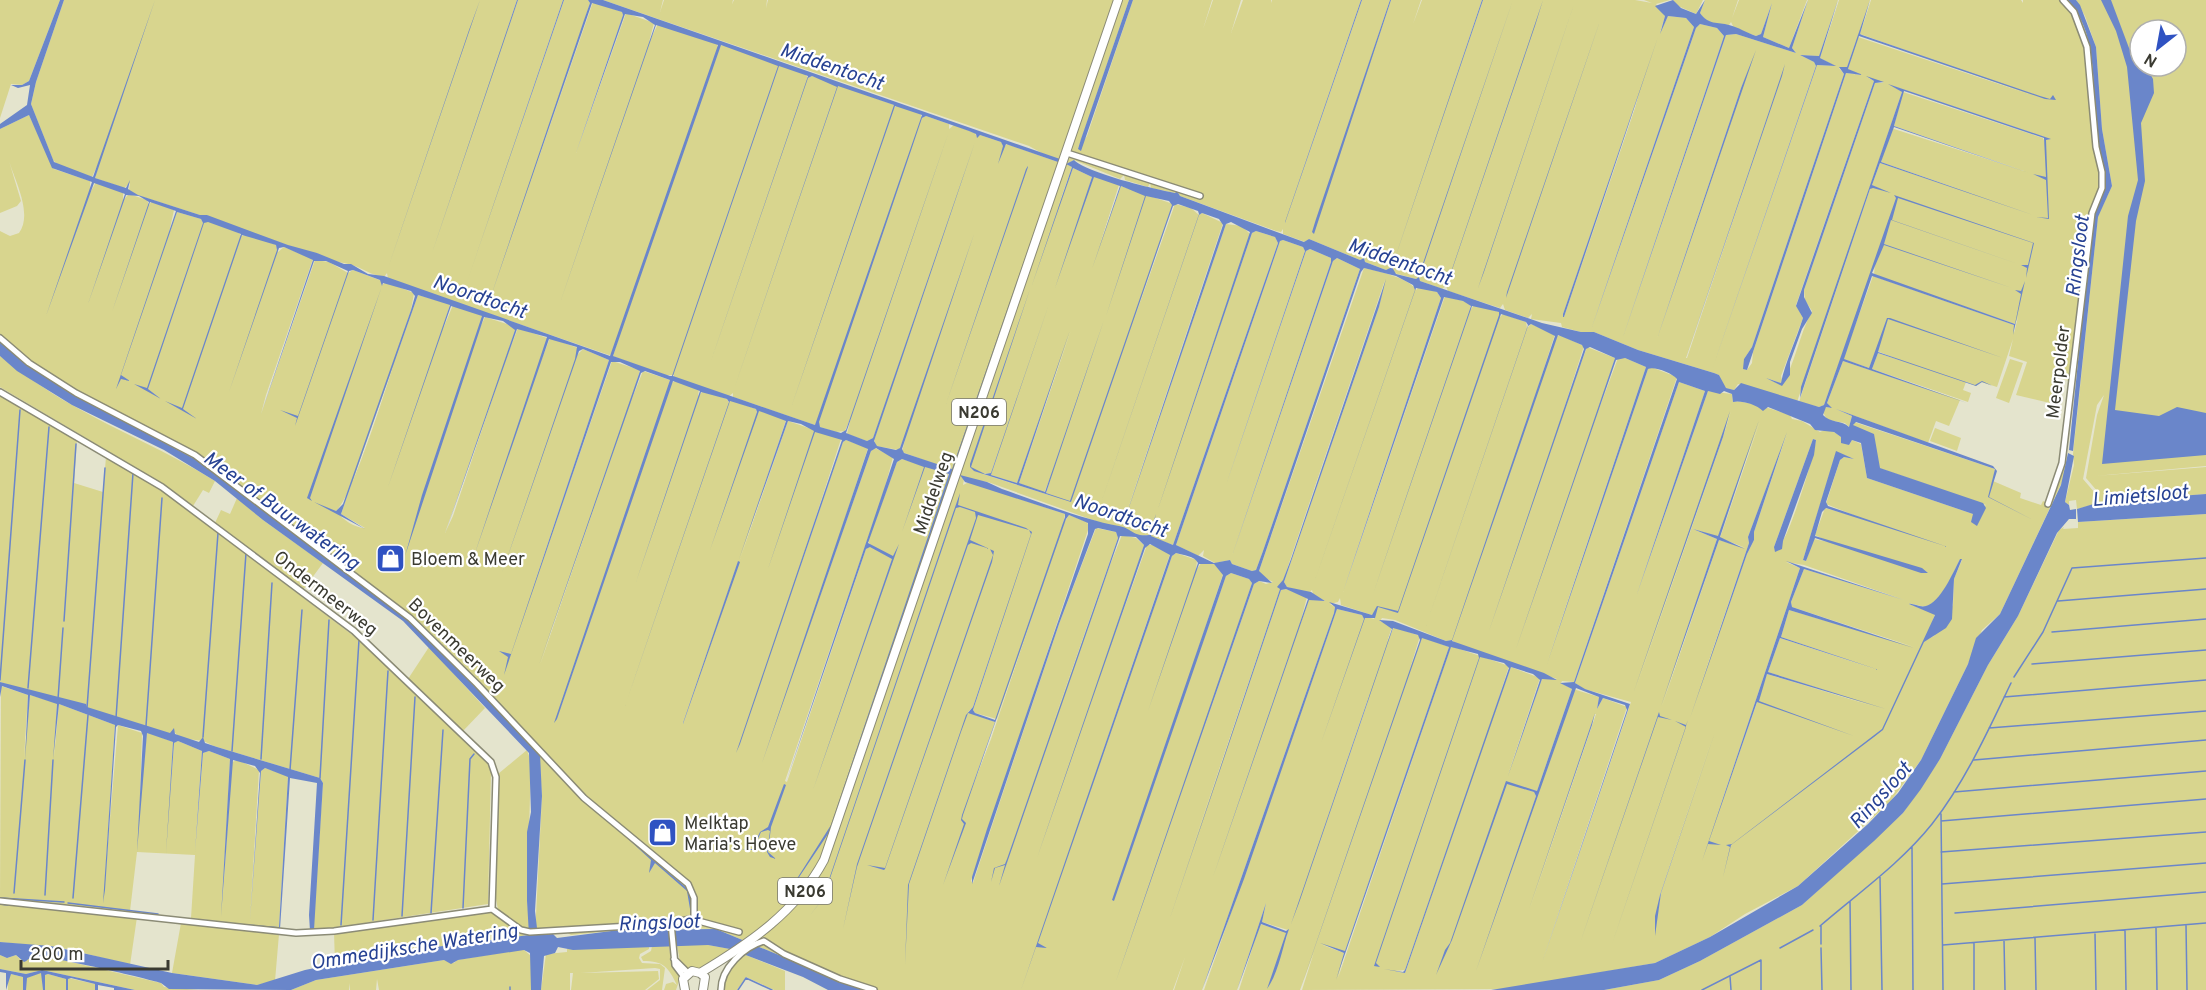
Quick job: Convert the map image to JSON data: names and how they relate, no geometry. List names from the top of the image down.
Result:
{
  "streets": {
    "main road": ["N206", "Middelweg"],
    "street": ["Meerpolder", "Ondermeerweg", "Bovenmeerweg"]
  },
  "crossings": [
    ["N206", "Middelweg"]
  ],
  "water": [
    "Middentocht",
    "Ringsloot",
    "Noordtocht",
    "Limietsloot",
    "Meer of Buurwatering",
    "Ommedijksche Watering"
  ],
  "places": {
    "shop": ["Bloem & Meer", "Melktap Maria's Hoeve"]
  },
  "scale_bar": "200 m",
  "north": "bottom left"
}
